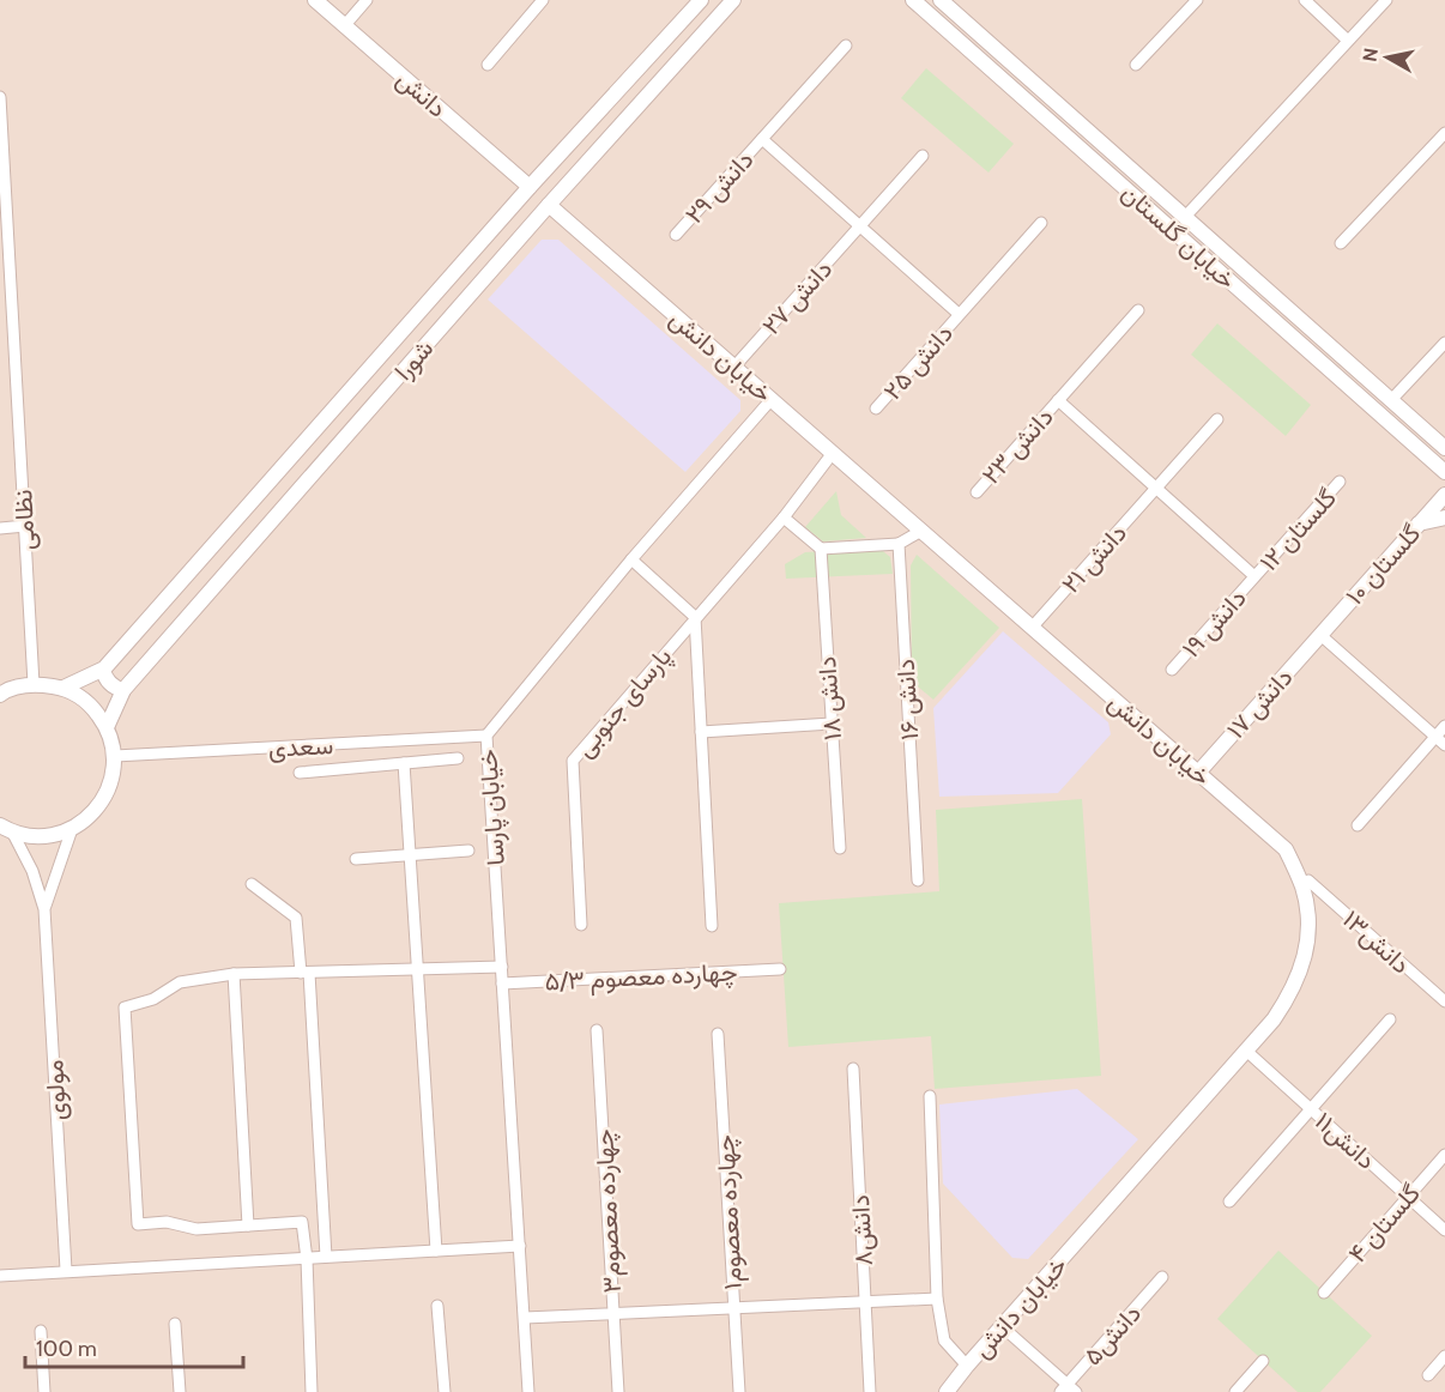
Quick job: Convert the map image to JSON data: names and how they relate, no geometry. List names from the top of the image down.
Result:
{
  "streets": {
    "street": [
      "دانش",
      "دانش ۲۹",
      "خیابان گلستان",
      "دانش ۲۷",
      "خیابان دانش",
      "شورا",
      "دانش ۲۵",
      "دانش ۲۳",
      "نظامی",
      "گلستان ۱۲",
      "دانش ۲۱",
      "گلستان ۱۰",
      "دانش ۱۹",
      "دانش ۱۸",
      "دانش ۱۶",
      "پارسای جنوبی",
      "دانش ۱۷",
      "سعدی",
      "خیابان پارسا",
      "دانش۱۳",
      "چهارده معصوم ۵/۳",
      "مولوی",
      "دانش۱۱",
      "چهارده معصوم۳",
      "چهارده معصوم۱",
      "گلستان ۴",
      "دانش۸",
      "دانش۵"
    ]
  },
  "crossings": [
    ["دانش", "شورا"],
    ["دانش ۲۷", "خیابان دانش"],
    ["خیابان دانش", "شورا"],
    ["خیابان دانش", "دانش ۲۱"],
    ["خیابان دانش", "پارسای جنوبی"],
    ["خیابان دانش", "دانش ۱۷"],
    ["خیابان دانش", "خیابان پارسا"],
    ["خیابان دانش", "دانش۱۱"],
    ["گلستان ۱۲", "دانش ۱۹"],
    ["گلستان ۱۰", "دانش ۱۷"],
    ["سعدی", "خیابان پارسا"],
    ["خیابان پارسا", "چهارده معصوم ۵/۳"],
    ["دانش۱۱", "گلستان ۴"]
  ],
  "scale_bar": "100 m",
  "north": "left"
}
